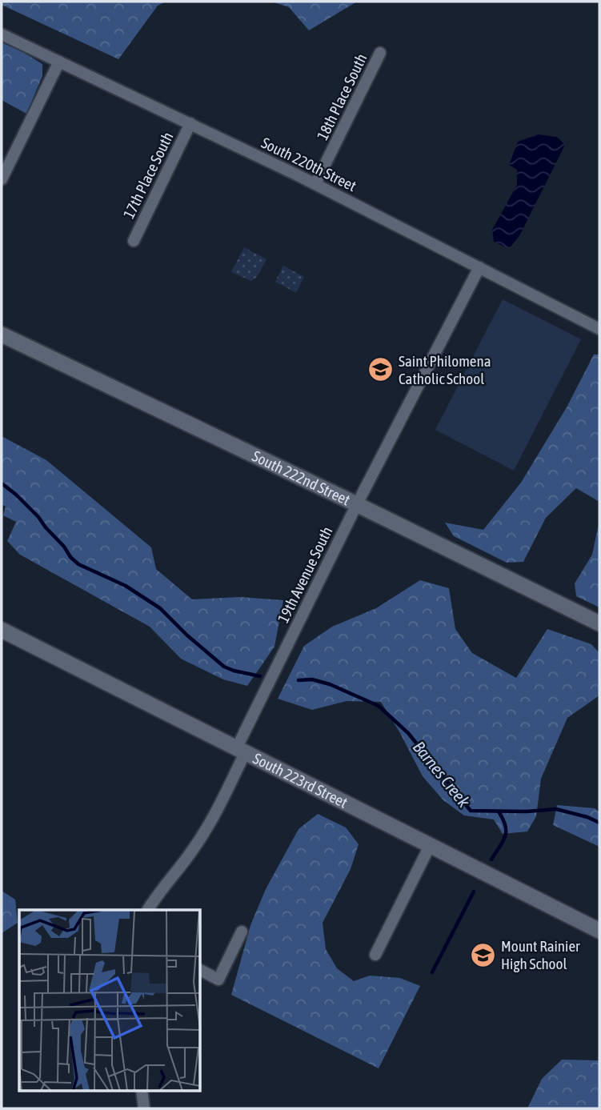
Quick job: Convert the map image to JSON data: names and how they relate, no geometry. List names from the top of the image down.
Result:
{
  "streets": {
    "street": [
      "18th Place South",
      "South 220th Street",
      "17th Place South",
      "South 222nd Street",
      "19th Avenue South",
      "South 223rd Street"
    ]
  },
  "crossings": [
    ["18th Place South", "South 220th Street"],
    ["South 220th Street", "17th Place South"],
    ["South 220th Street", "19th Avenue South"],
    ["South 222nd Street", "19th Avenue South"],
    ["19th Avenue South", "South 223rd Street"]
  ],
  "water": ["Barnes Creek"],
  "places": {
    "school or university": ["Saint Philomena Catholic School", "Mount Rainier High School"]
  }
}
